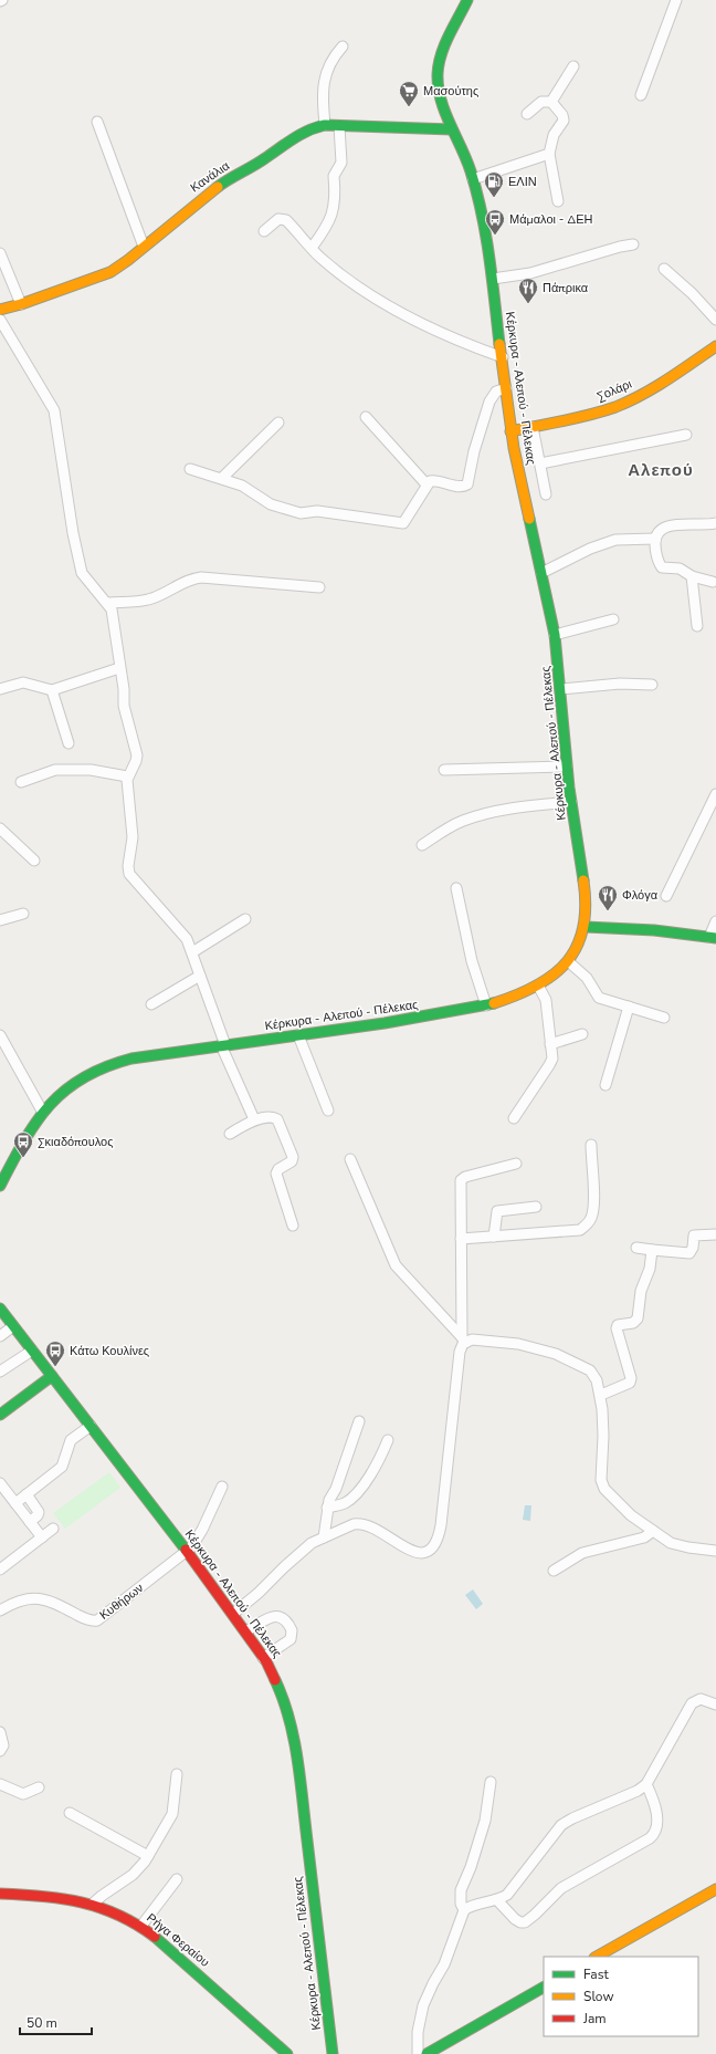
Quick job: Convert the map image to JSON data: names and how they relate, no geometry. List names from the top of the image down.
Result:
{
  "streets": {
    "main road": [
      "Κανάλια",
      "Κέρκυρα - Αλεπού - Πέλεκας",
      "Σολάρι",
      "Ρήγα Φεραίου"
    ],
    "street": ["Κυθήρων"]
  },
  "crossings": [
    ["Κανάλια", "Κέρκυρα - Αλεπού - Πέλεκας"],
    ["Κέρκυρα - Αλεπού - Πέλεκας", "Σολάρι"],
    ["Κέρκυρα - Αλεπού - Πέλεκας", "Κυθήρων"]
  ],
  "districts": ["Αλεπού"],
  "places": {
    "supermarket": ["Μασούτης"],
    "fuel station": ["ΕΛΙΝ"],
    "bus stop": ["Μάμαλοι - ΔΕΗ", "Σκιαδόπουλος", "Κάτω Κουλίνες"],
    "restaurant": ["Πάπρικα", "Φλόγα"]
  },
  "legend": ["Fast", "Slow", "Jam"],
  "scale_bar": "50 m"
}
